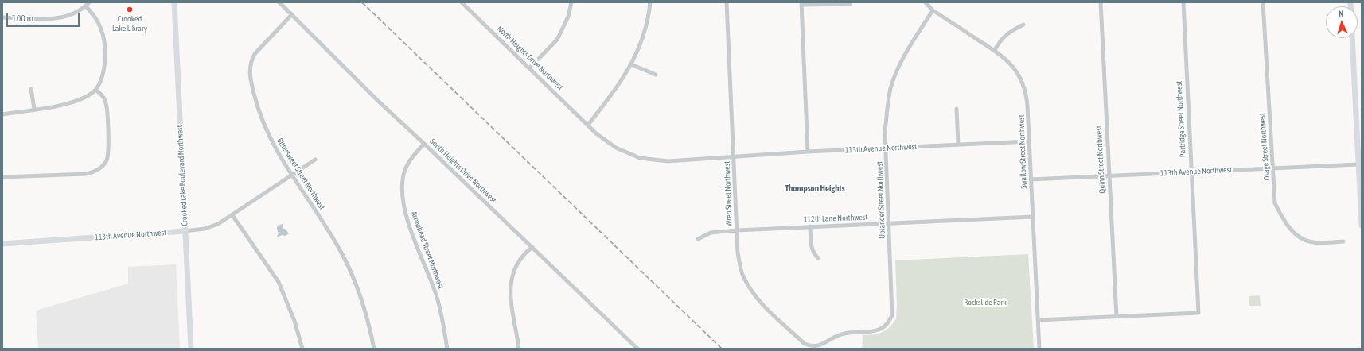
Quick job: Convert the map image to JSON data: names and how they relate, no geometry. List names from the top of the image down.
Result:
{
  "streets": {
    "street": [
      "North Heights Drive Northwest",
      "Partridge Street Northwest",
      "Osage Street Northwest",
      "113th Avenue Northwest",
      "Swallow Street Northwest",
      "Quinn Street Northwest",
      "South Heights Drive Northwest",
      "Bittersweet Street Northwest",
      "Crooked Lake Boulevard Northwest",
      "Wren Street Northwest",
      "Uplander Street Northwest",
      "112th Lane Northwest",
      "Arrowhead Street Northwest"
    ]
  },
  "crossings": [
    ["North Heights Drive Northwest", "113th Avenue Northwest"],
    ["North Heights Drive Northwest", "Wren Street Northwest"],
    ["Partridge Street Northwest", "113th Avenue Northwest"],
    ["Partridge Street Northwest", "Quinn Street Northwest"],
    ["Osage Street Northwest", "113th Avenue Northwest"],
    ["113th Avenue Northwest", "Swallow Street Northwest"],
    ["113th Avenue Northwest", "Quinn Street Northwest"],
    ["113th Avenue Northwest", "Bittersweet Street Northwest"],
    ["113th Avenue Northwest", "Crooked Lake Boulevard Northwest"],
    ["113th Avenue Northwest", "Wren Street Northwest"],
    ["113th Avenue Northwest", "Uplander Street Northwest"],
    ["Swallow Street Northwest", "Uplander Street Northwest"],
    ["Swallow Street Northwest", "112th Lane Northwest"],
    ["South Heights Drive Northwest", "Bittersweet Street Northwest"],
    ["South Heights Drive Northwest", "Arrowhead Street Northwest"],
    ["Wren Street Northwest", "Uplander Street Northwest"],
    ["Wren Street Northwest", "112th Lane Northwest"],
    ["Uplander Street Northwest", "112th Lane Northwest"]
  ],
  "districts": ["Thompson Heights"],
  "parks": ["Rockslide Park"],
  "places": ["Crooked Lake Library"],
  "scale_bar": "100 m",
  "north": "top"
}
